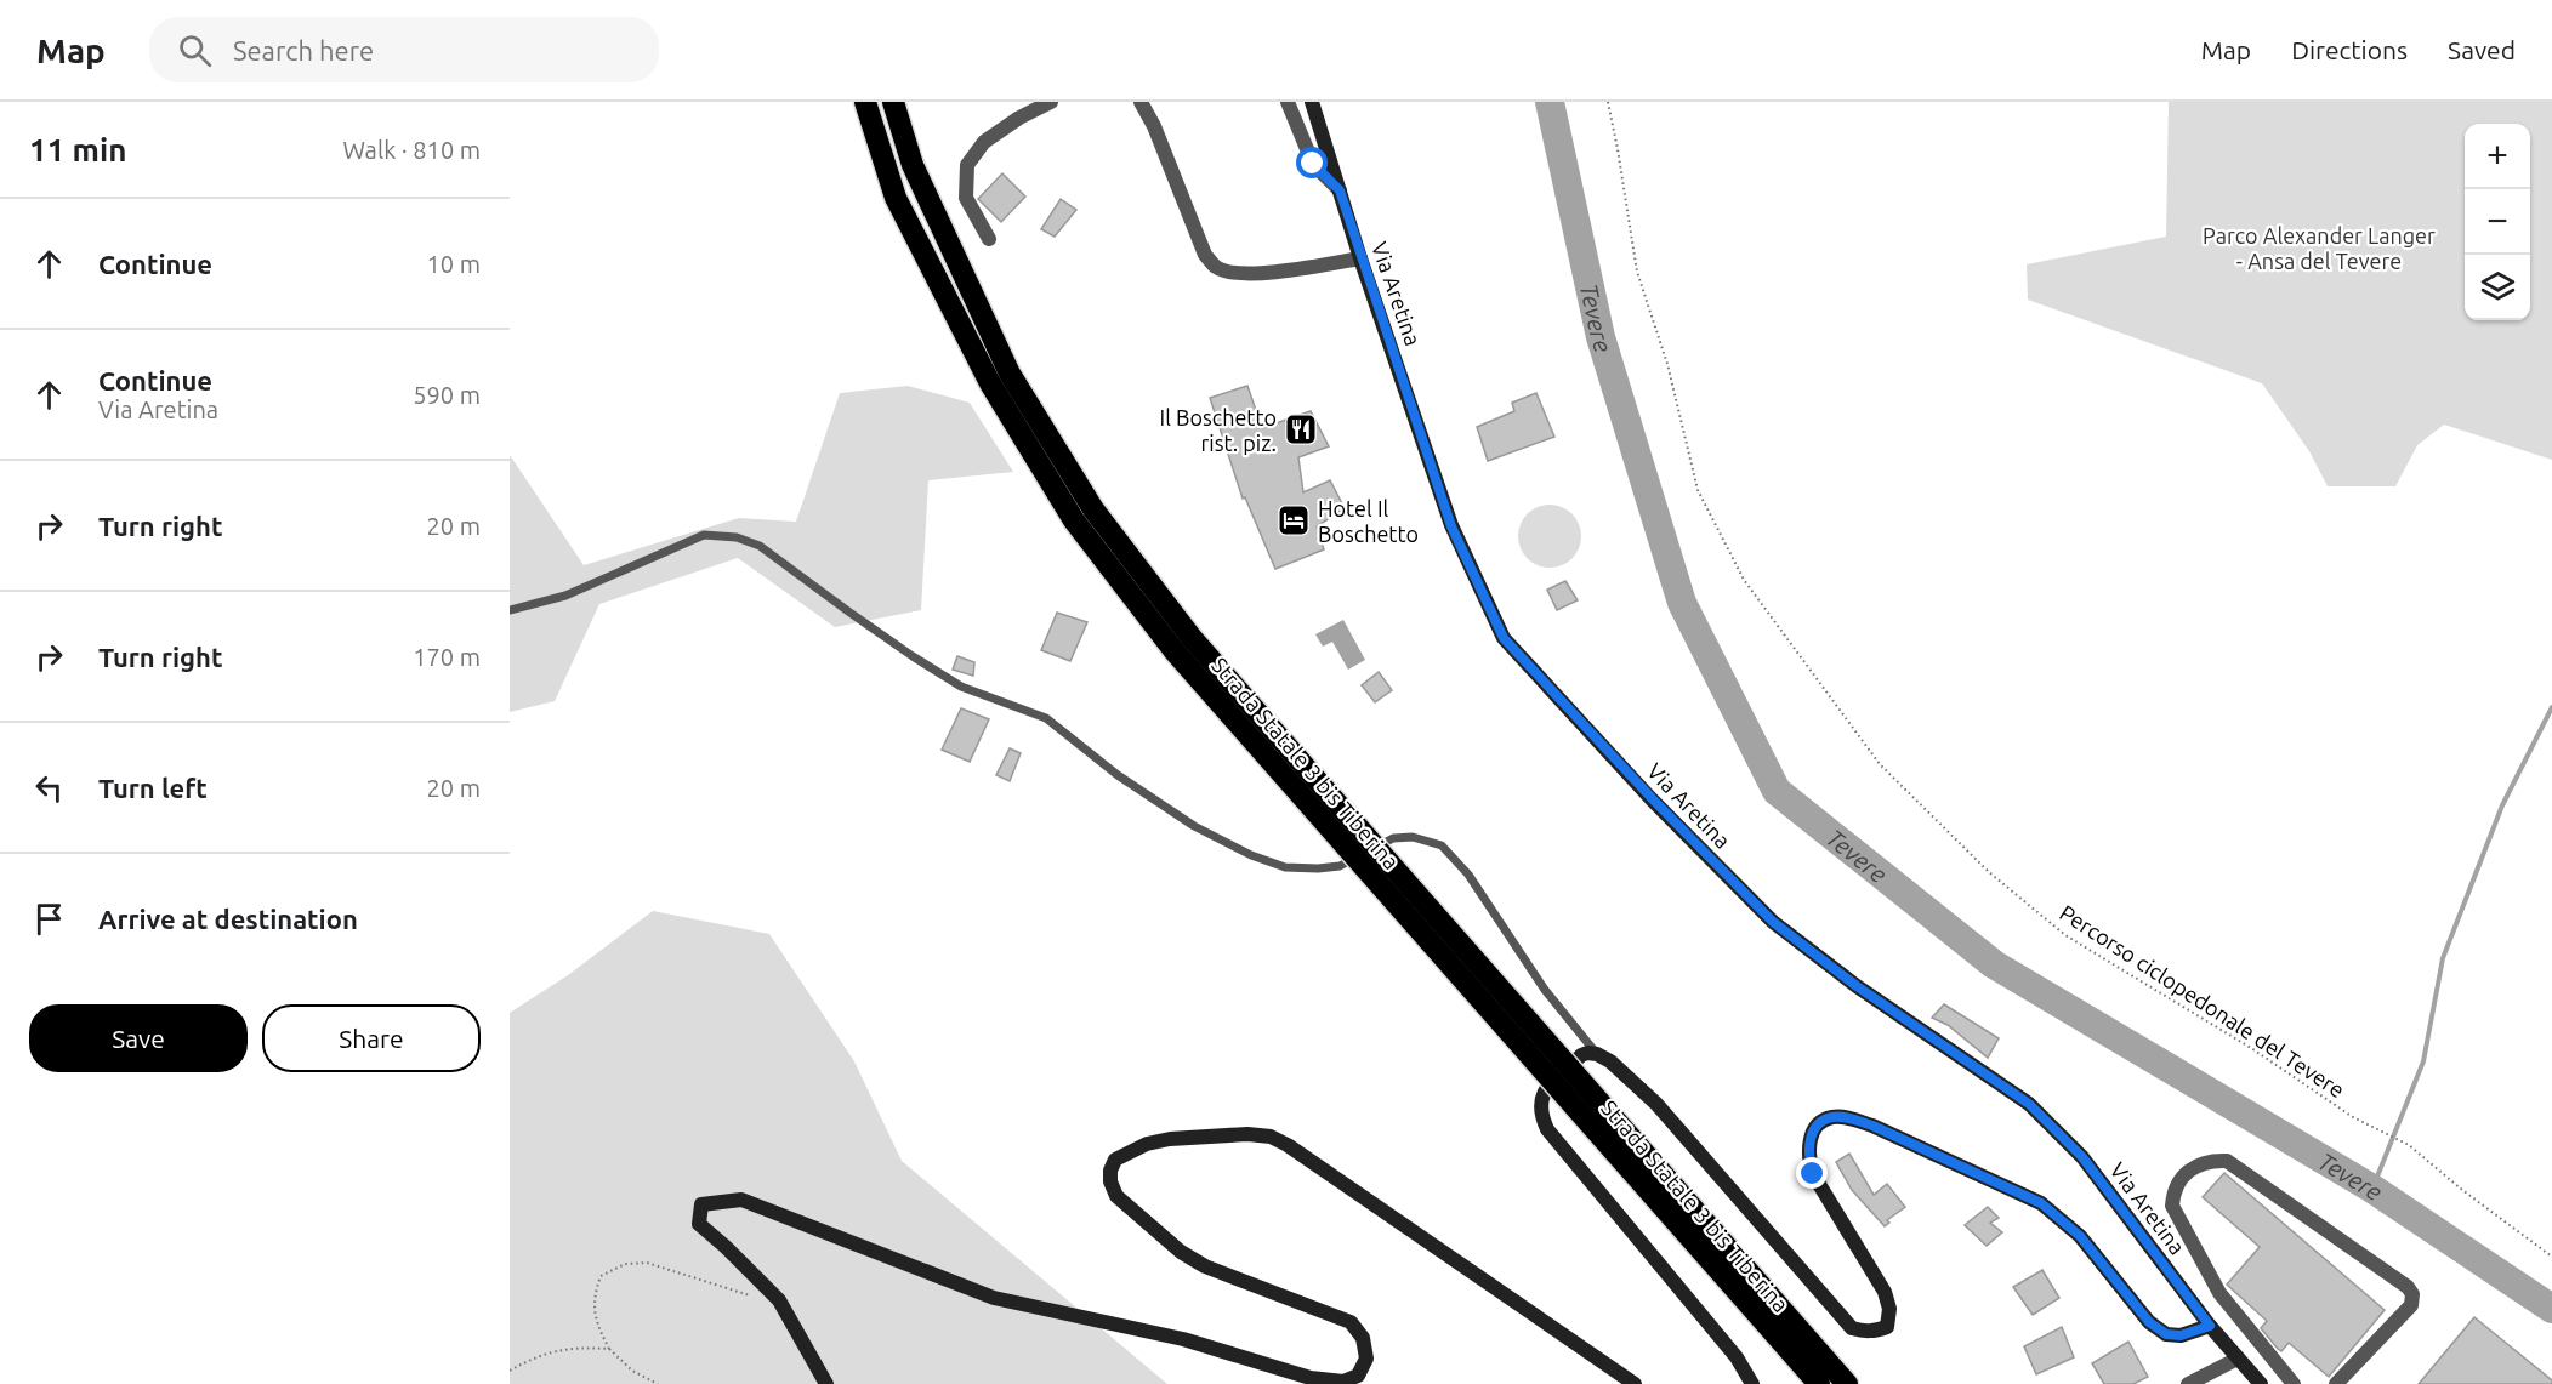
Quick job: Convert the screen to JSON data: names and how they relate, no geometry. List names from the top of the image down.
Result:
{
  "streets": {
    "highway": ["Strada Statale 3 bis Tiberina"],
    "street": ["Via Aretina"],
    "path": ["Percorso ciclopedonale del Tevere"]
  },
  "water": ["Tevere"],
  "parks": ["Parco Alexander Langer - Ansa del Tevere"],
  "places": {
    "restaurant": ["Il Boschetto rist. piz."],
    "hotel": ["Hotel Il Boschetto"]
  },
  "page": {
    "header": "Map",
    "search": "Search here",
    "nav": ["Map", "Directions", "Saved"],
    "heading": ["11 min", "Walk · 810 m"],
    "map_buttons": ["+", "−"],
    "list": [
      ["Continue", "10 m"],
      ["Continue", "Via Aretina", "590 m"],
      ["Turn right", "20 m"],
      ["Turn right", "170 m"],
      ["Turn left", "20 m"],
      "Arrive at destination"
    ],
    "buttons": ["Save", "Share"]
  }
}
